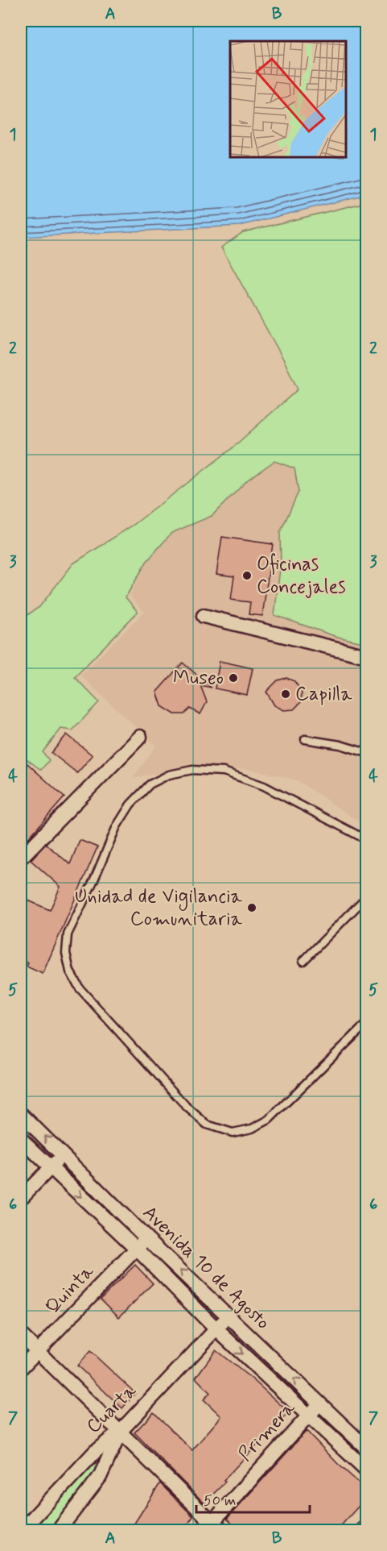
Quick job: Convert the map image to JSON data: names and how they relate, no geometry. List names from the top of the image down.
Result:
{
  "streets": {
    "street": [
      "Avenida 10 de Agosto",
      "Quinta",
      "Cuarta",
      "Primera"
    ]
  },
  "crossings": [
    ["Avenida 10 de Agosto", "Quinta"],
    ["Avenida 10 de Agosto", "Cuarta"],
    ["Avenida 10 de Agosto", "Primera"]
  ],
  "places": [
    "Oficinas Concejales",
    "Museo",
    "Capilla",
    "Unidad de Vigilancia Comunitaria"
  ],
  "scale_bar": "50 m",
  "grid": {
    "columns": ["A", "B"],
    "rows": [
      "1",
      "2",
      "3",
      "4",
      "5",
      "6",
      "7"
    ]
  }
}
